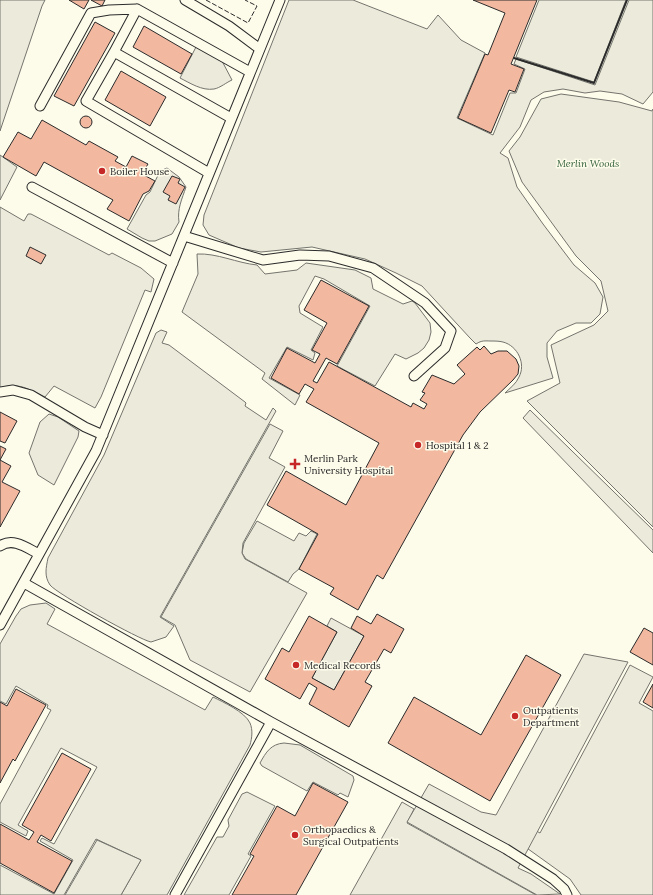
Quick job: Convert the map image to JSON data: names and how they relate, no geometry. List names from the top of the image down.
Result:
{
  "parks": ["Merlin Woods"],
  "places": {
    "other": [
      "Boiler House",
      "Hospital 1 & 2",
      "Medical Records",
      "Outpatients Department",
      "Orthopaedics & Surgical Outpatients"
    ],
    "health": ["Merlin Park University Hospital"]
  }
}
